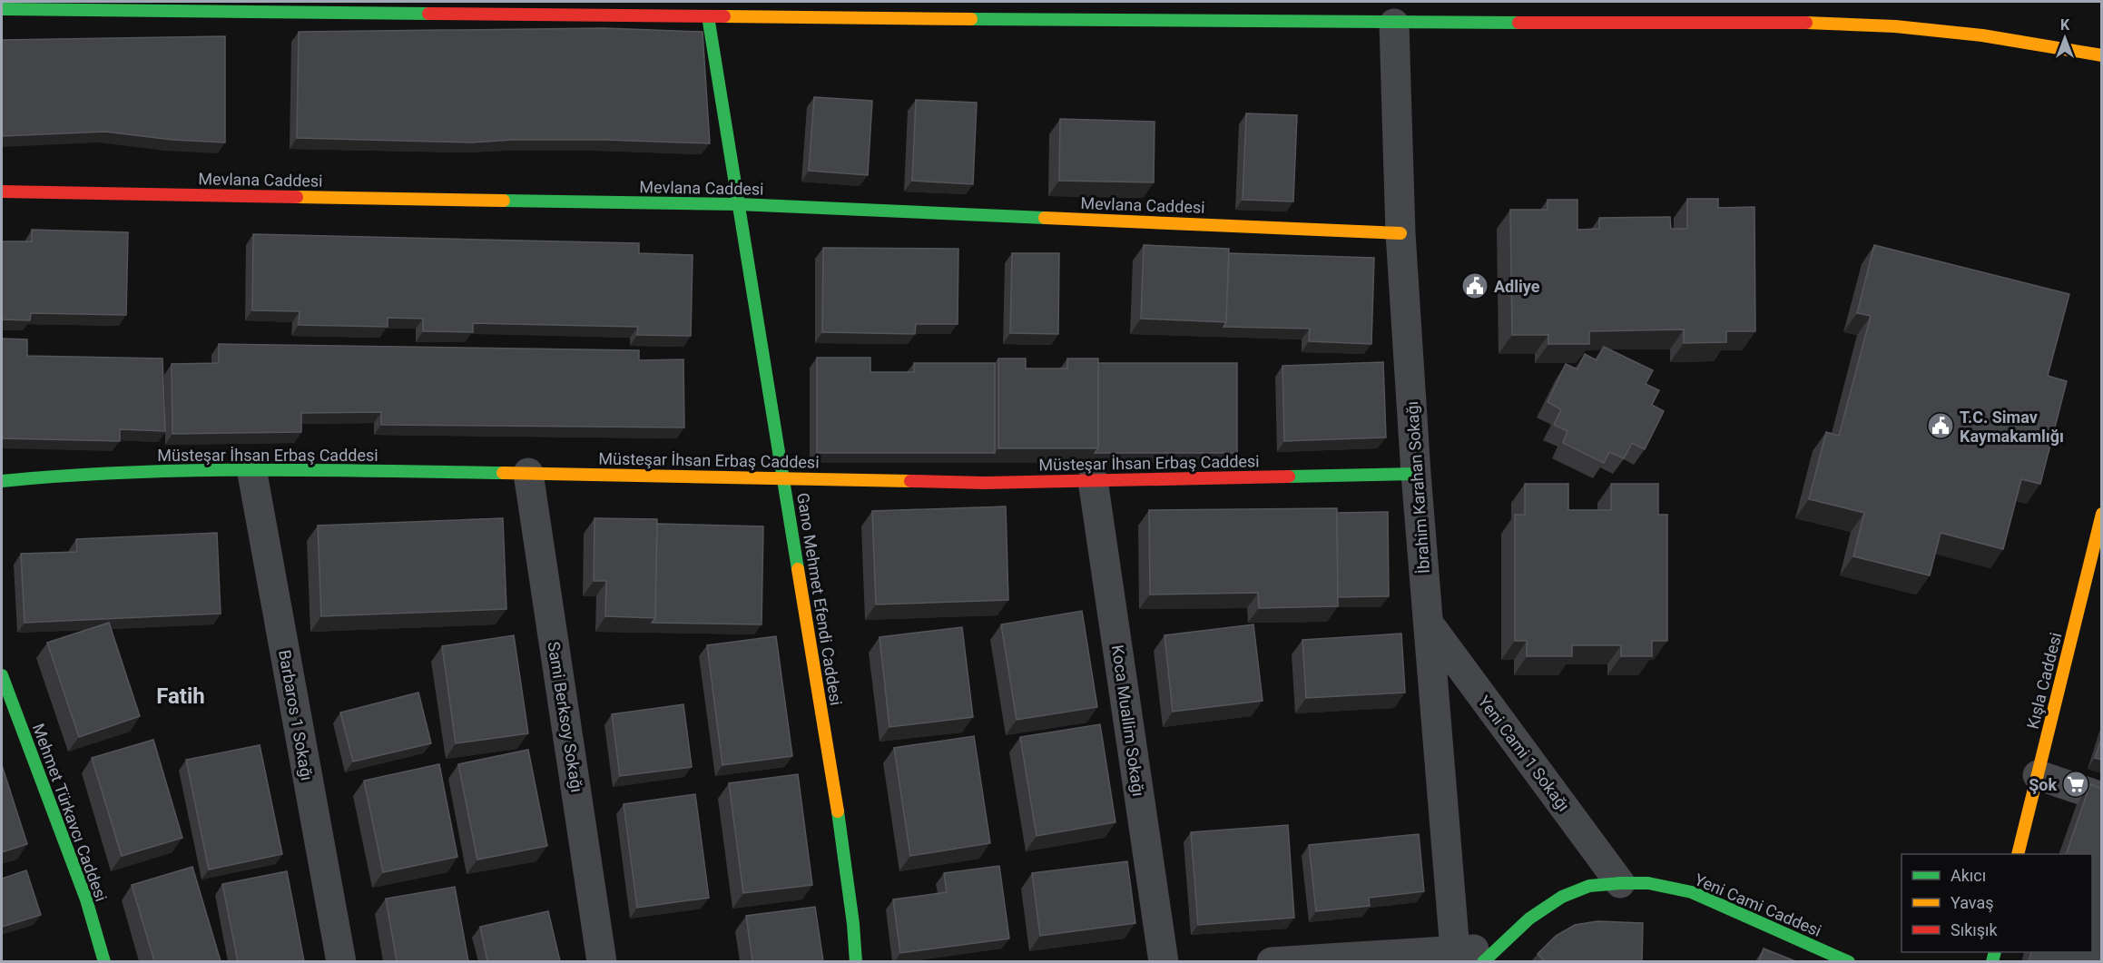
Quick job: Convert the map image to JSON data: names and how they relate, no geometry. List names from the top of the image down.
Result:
{
  "streets": {
    "street": [
      "Mevlana Caddesi",
      "Müsteşar İhsan Erbaş Caddesi",
      "İbrahim Karahan Sokağı",
      "Gano Mehmet Efendi Caddesi",
      "Kışla Caddesi",
      "Barbaros 1 Sokağı",
      "Sami Berksoy Sokağı",
      "Koca Muallim Sokağı",
      "Yeni Cami 1 Sokağı",
      "Mehmet Türkavcı Caddesi",
      "Yeni Cami Caddesi"
    ]
  },
  "crossings": [
    ["Mevlana Caddesi", "İbrahim Karahan Sokağı"],
    ["Mevlana Caddesi", "Gano Mehmet Efendi Caddesi"],
    ["Müsteşar İhsan Erbaş Caddesi", "İbrahim Karahan Sokağı"],
    ["Müsteşar İhsan Erbaş Caddesi", "Gano Mehmet Efendi Caddesi"],
    ["Müsteşar İhsan Erbaş Caddesi", "Barbaros 1 Sokağı"],
    ["Müsteşar İhsan Erbaş Caddesi", "Sami Berksoy Sokağı"],
    ["Müsteşar İhsan Erbaş Caddesi", "Koca Muallim Sokağı"],
    ["İbrahim Karahan Sokağı", "Yeni Cami 1 Sokağı"],
    ["Yeni Cami 1 Sokağı", "Yeni Cami Caddesi"]
  ],
  "districts": ["Fatih"],
  "places": {
    "public building": ["Adliye", "T.C. Simav Kaymakamlığı"],
    "supermarket": ["Şok"]
  },
  "legend": ["Akıcı", "Yavaş", "Sıkışık"],
  "north": "top"
}
